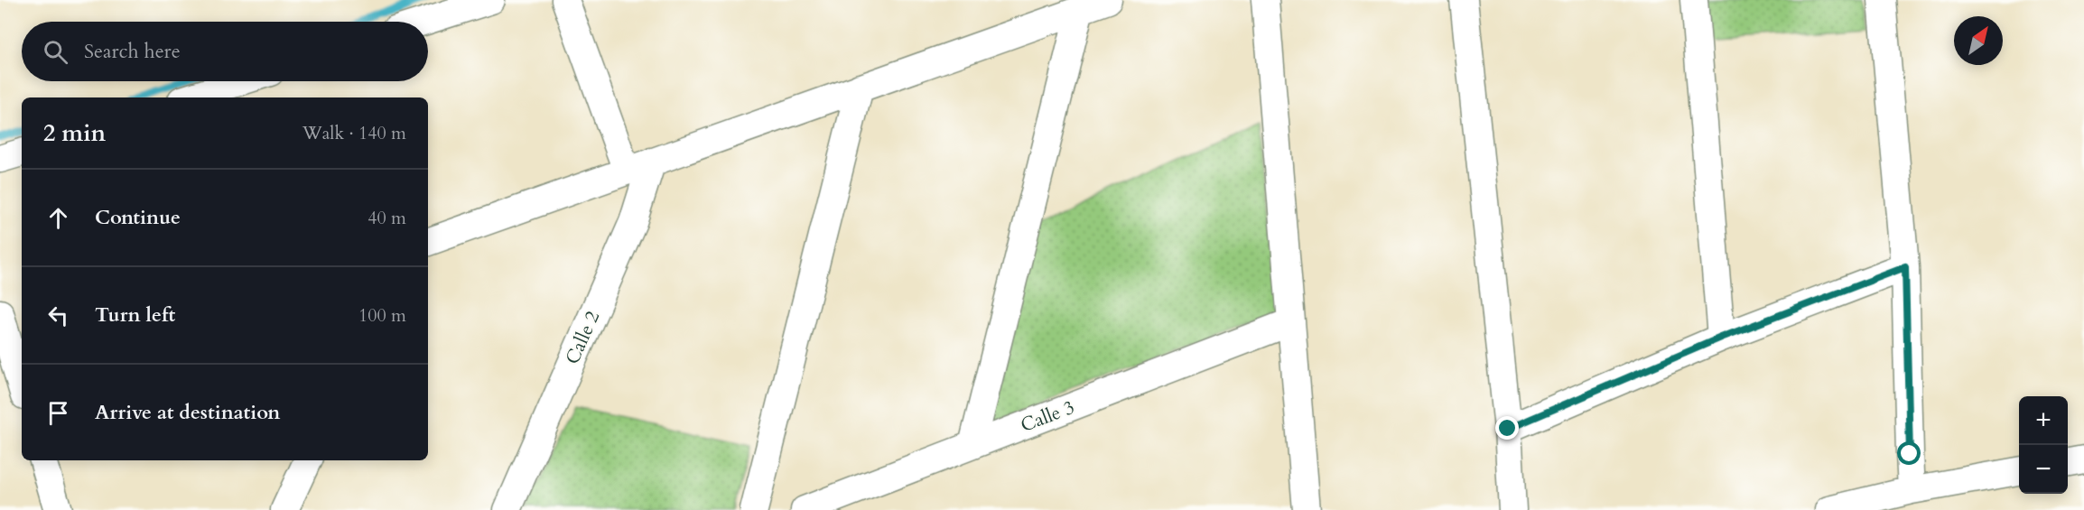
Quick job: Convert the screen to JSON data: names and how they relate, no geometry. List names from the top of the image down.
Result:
{
  "streets": {
    "street": ["Calle 2", "Calle 3"]
  },
  "north": "top right",
  "page": {
    "search": "Search here",
    "heading": ["2 min", "Walk · 140 m"],
    "list": [
      ["Continue", "40 m"],
      ["Turn left", "100 m"],
      "Arrive at destination"
    ],
    "map_buttons": ["+", "−"]
  }
}
